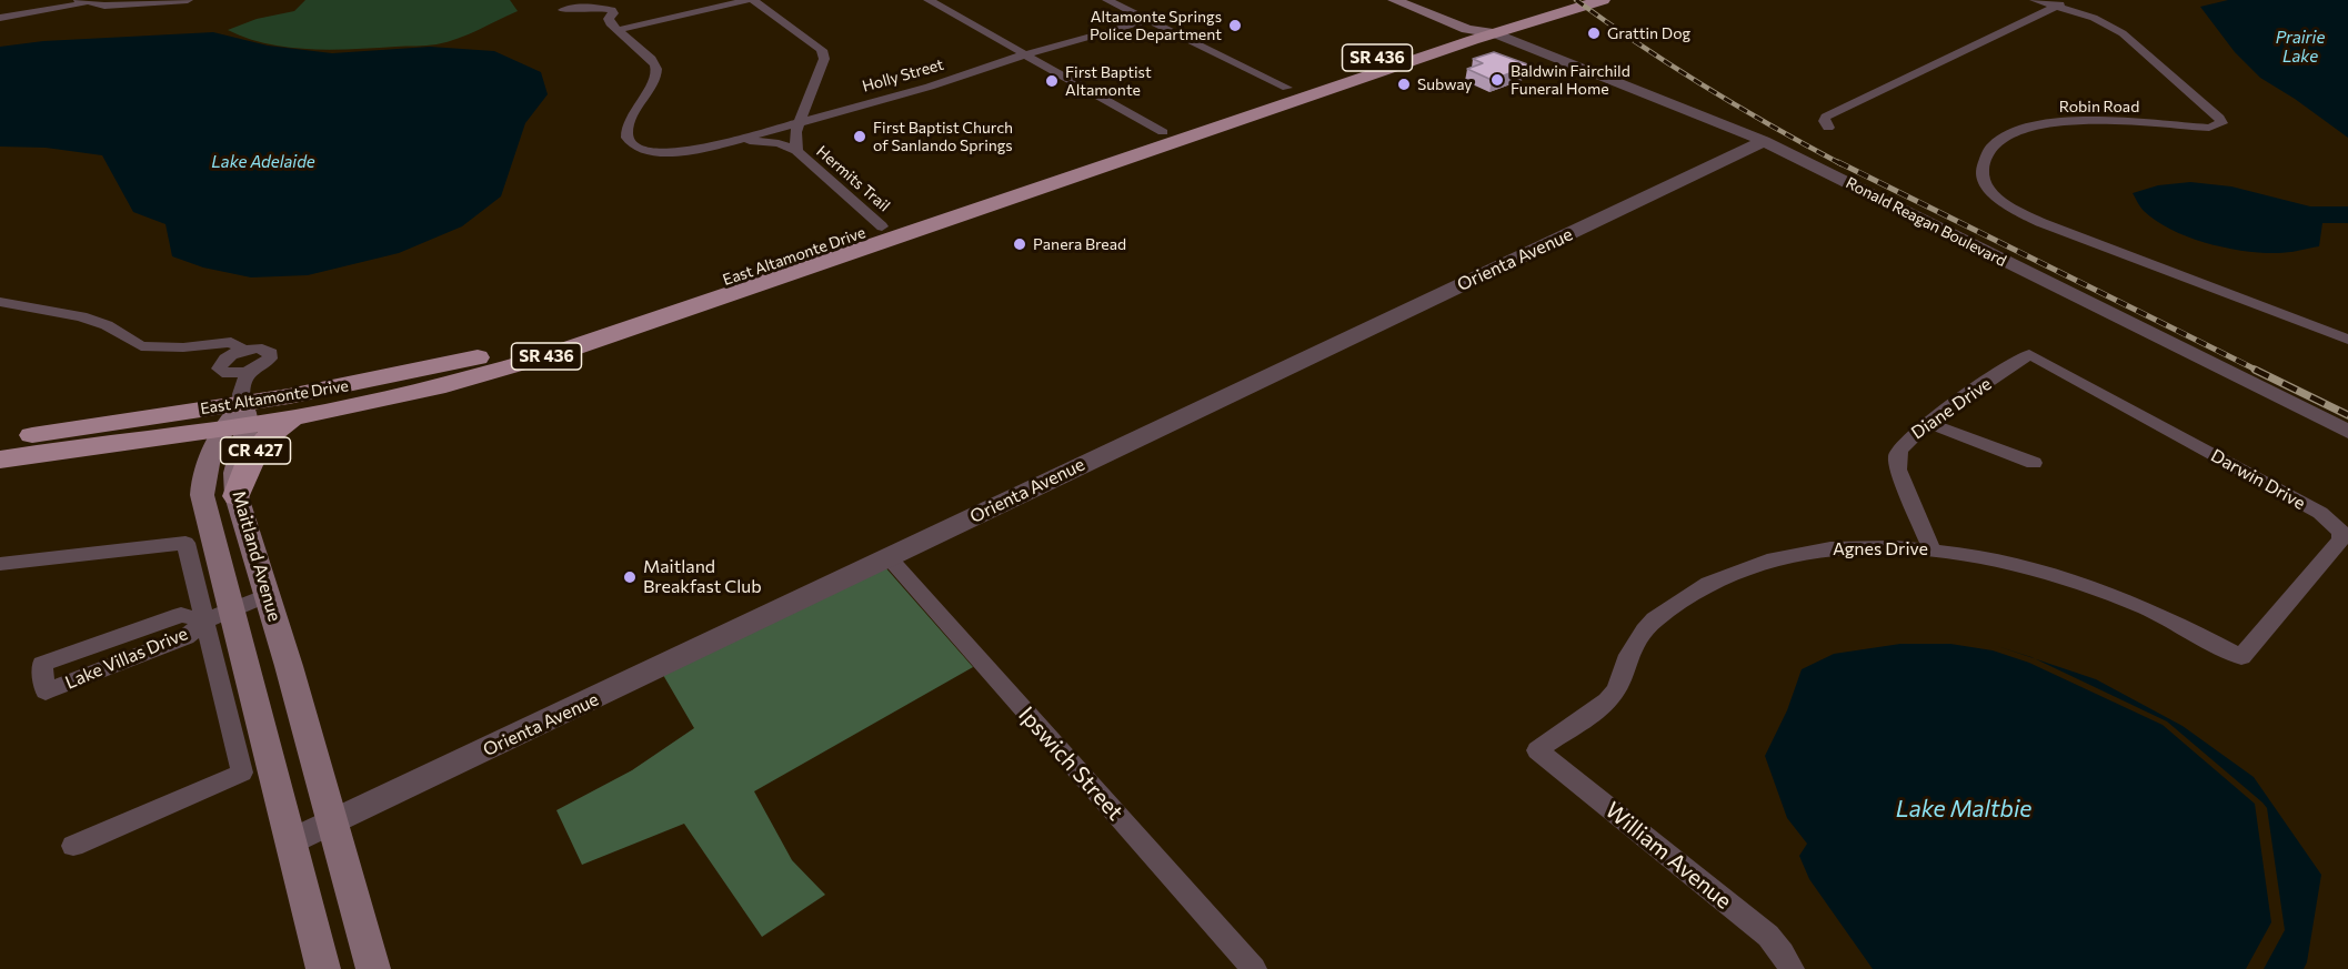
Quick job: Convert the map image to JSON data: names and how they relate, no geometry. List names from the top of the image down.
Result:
{
  "streets": {
    "main road": [
      "SR 436",
      "Ronald Reagan Boulevard",
      "East Altamonte Drive",
      "CR 427",
      "Maitland Avenue"
    ],
    "street": [
      "Holly Street",
      "Robin Road",
      "Hermits Trail",
      "Orienta Avenue",
      "Diane Drive",
      "Darwin Drive",
      "Agnes Drive",
      "Lake Villas Drive",
      "Ipswich Street",
      "William Avenue"
    ]
  },
  "crossings": [
    ["SR 436", "East Altamonte Drive"],
    ["SR 436", "CR 427"],
    ["SR 436", "Maitland Avenue"],
    ["Holly Street", "Hermits Trail"],
    ["Hermits Trail", "East Altamonte Drive"],
    ["Ronald Reagan Boulevard", "East Altamonte Drive"],
    ["Ronald Reagan Boulevard", "Orienta Avenue"],
    ["East Altamonte Drive", "CR 427"],
    ["East Altamonte Drive", "Maitland Avenue"],
    ["Orienta Avenue", "Maitland Avenue"],
    ["Orienta Avenue", "Ipswich Street"],
    ["Diane Drive", "Darwin Drive"],
    ["Diane Drive", "Agnes Drive"],
    ["CR 427", "Maitland Avenue"],
    ["Darwin Drive", "Agnes Drive"],
    ["Agnes Drive", "William Avenue"],
    ["Maitland Avenue", "Lake Villas Drive"]
  ],
  "water": ["Prairie Lake", "Lake Adelaide", "Lake Maltbie"],
  "places": [
    "Altamonte Springs Police Department",
    "Grattin Dog",
    "Baldwin Fairchild Funeral Home",
    "First Baptist Altamonte",
    "Subway",
    "First Baptist Church of Sanlando Springs",
    "Panera Bread",
    "Maitland Breakfast Club"
  ]
}
